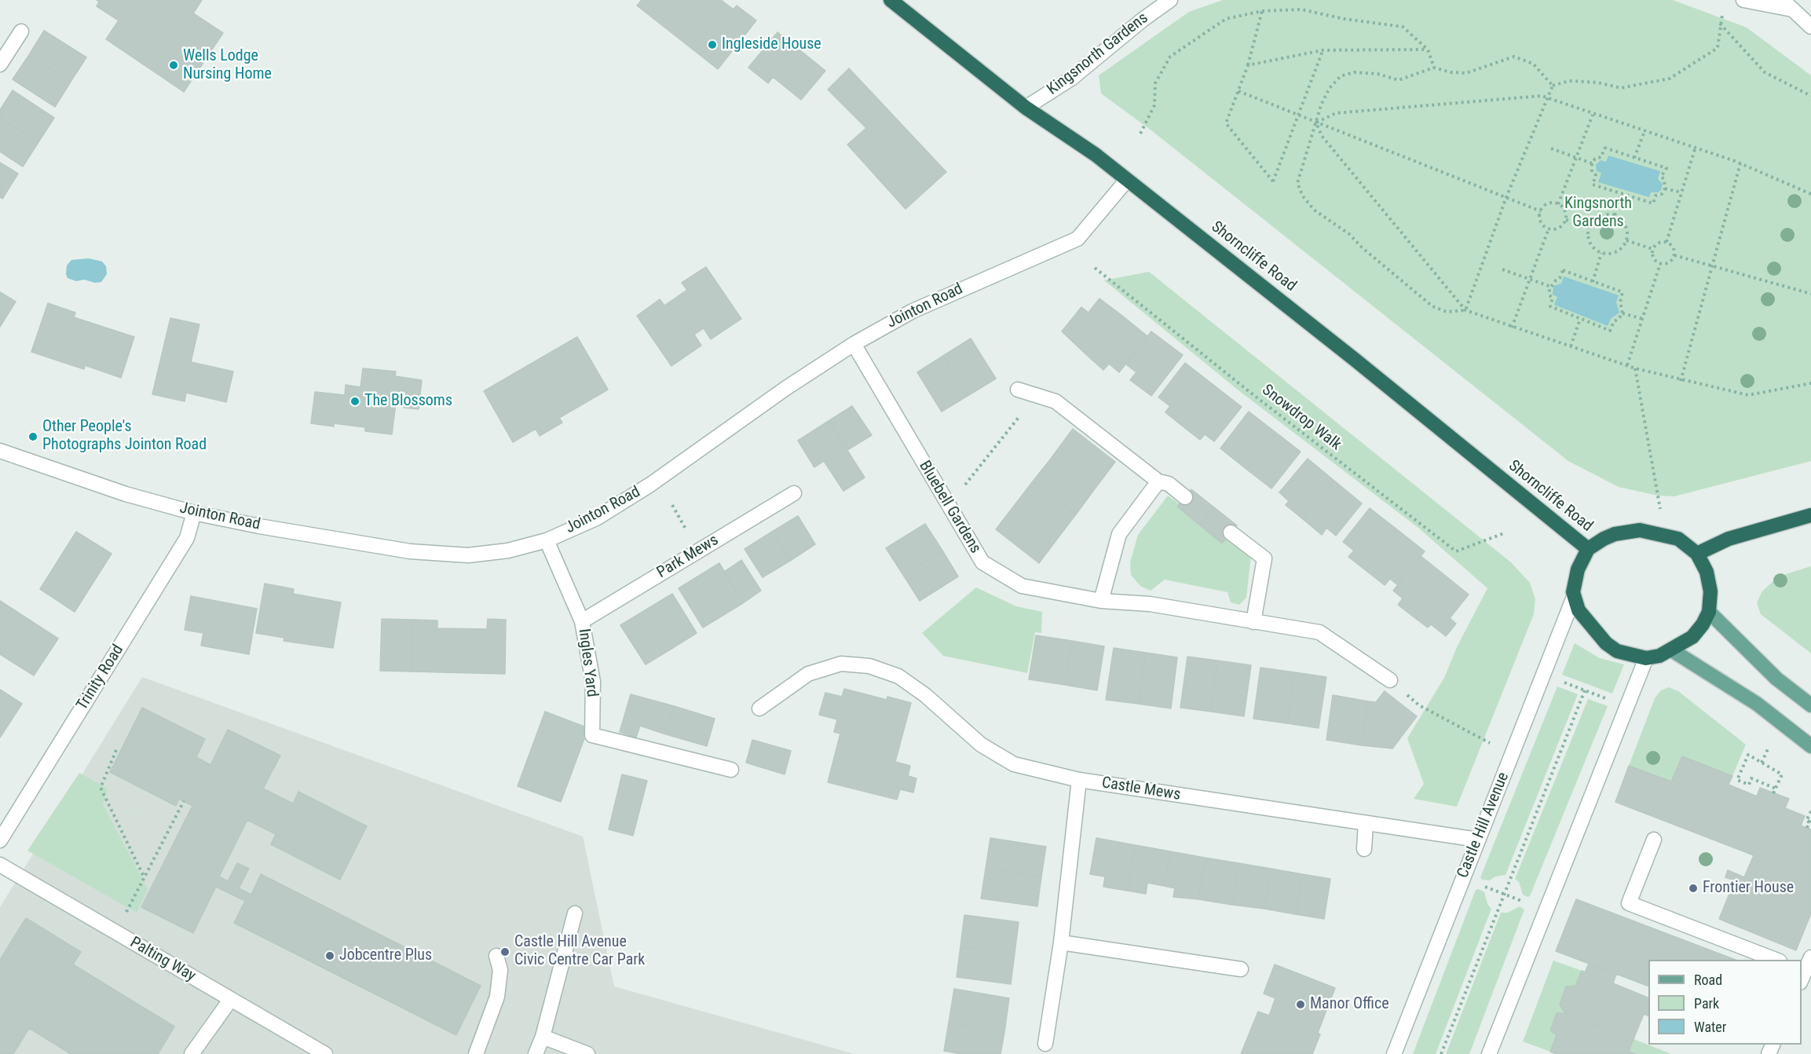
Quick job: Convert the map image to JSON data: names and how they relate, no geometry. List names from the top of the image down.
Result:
{
  "streets": {
    "highway": ["Shorncliffe Road"],
    "street": [
      "Kingsnorth Gardens",
      "Jointon Road",
      "Bluebell Gardens",
      "Park Mews",
      "Ingles Yard",
      "Trinity Road",
      "Castle Mews",
      "Castle Hill Avenue",
      "Palting Way"
    ],
    "path": ["Snowdrop Walk"]
  },
  "crossings": [
    ["Kingsnorth Gardens", "Shorncliffe Road"],
    ["Shorncliffe Road", "Jointon Road"],
    ["Shorncliffe Road", "Castle Hill Avenue"],
    ["Jointon Road", "Bluebell Gardens"],
    ["Jointon Road", "Ingles Yard"],
    ["Jointon Road", "Trinity Road"],
    ["Park Mews", "Ingles Yard"],
    ["Castle Mews", "Castle Hill Avenue"]
  ],
  "parks": ["Kingsnorth Gardens"],
  "places": [
    "Ingleside House",
    "Wells Lodge Nursing Home",
    "The Blossoms",
    "Other People's Photographs Jointon Road",
    "Frontier House",
    "Castle Hill Avenue Civic Centre Car Park",
    "Jobcentre Plus",
    "Manor Office"
  ],
  "legend": ["Road", "Park", "Water"]
}
